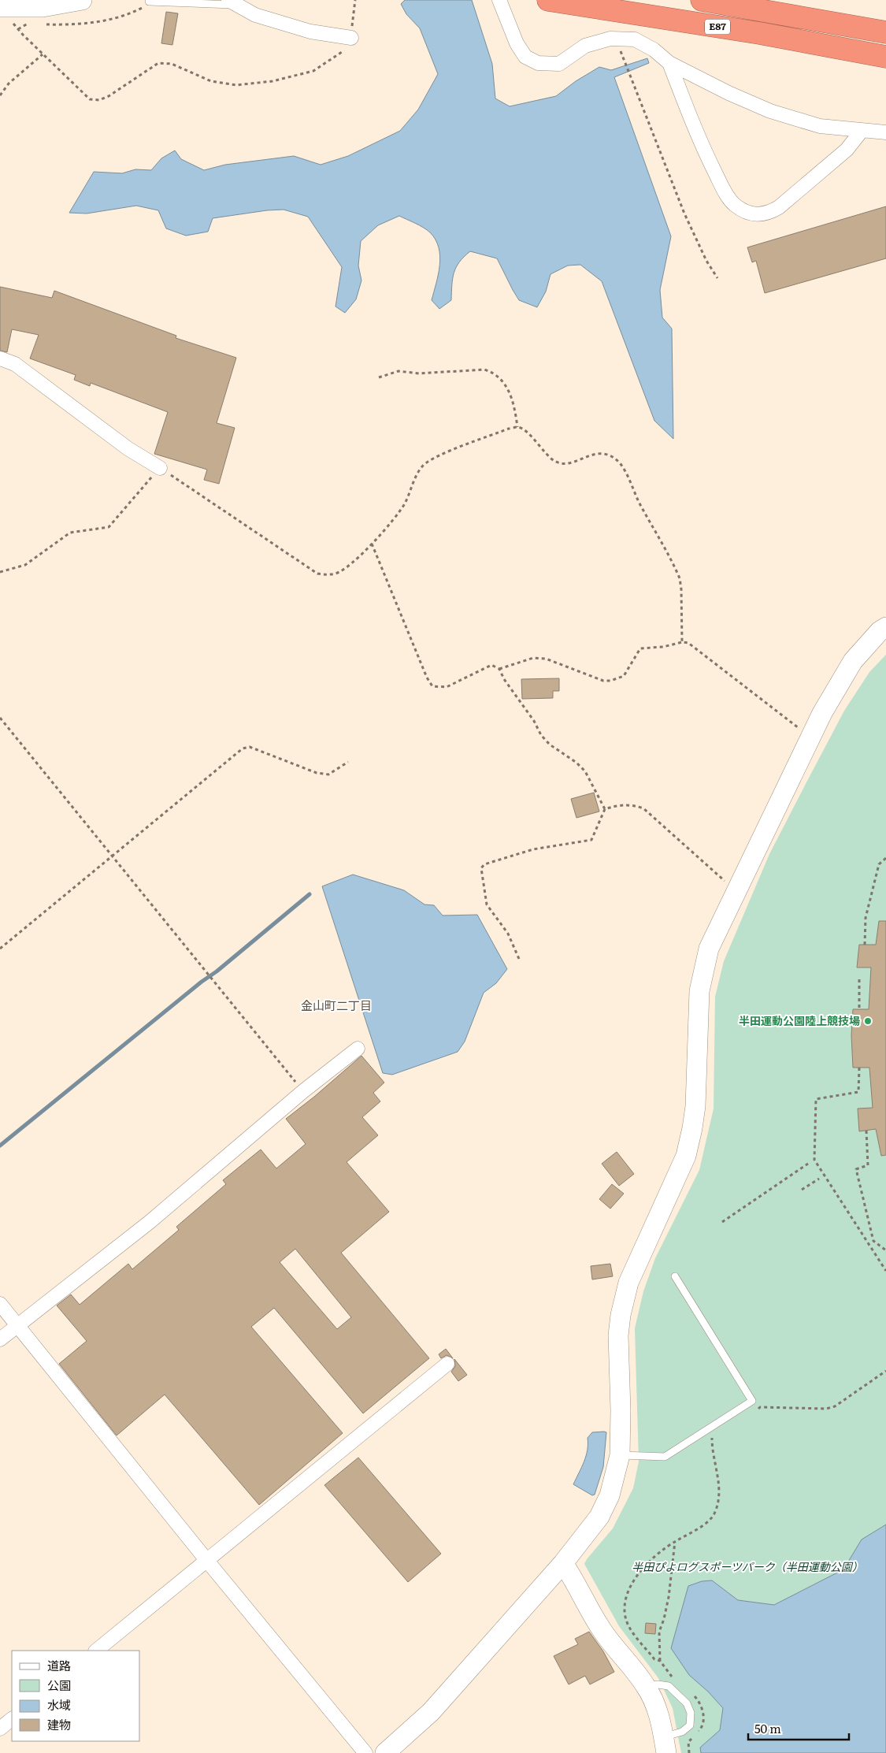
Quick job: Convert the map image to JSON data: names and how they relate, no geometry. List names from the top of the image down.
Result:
{
  "streets": {
    "highway": ["E87"]
  },
  "districts": ["金山町二丁目"],
  "parks": ["半田ぴよログスポーツパーク（半田運動公園）"],
  "places": ["半田運動公園陸上競技場"],
  "legend": [
    "道路",
    "公園",
    "水域",
    "建物"
  ],
  "scale_bar": "50 m"
}
